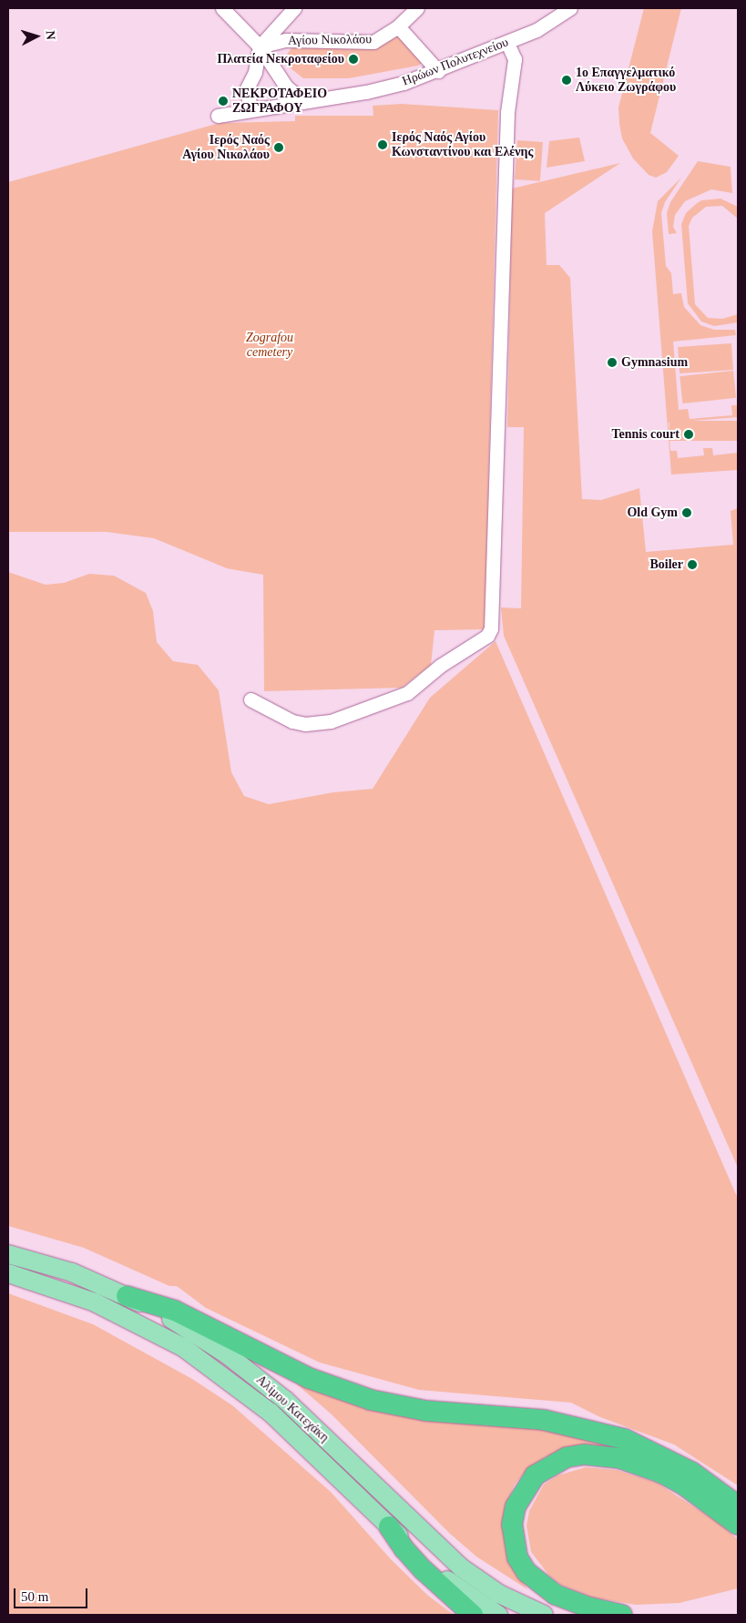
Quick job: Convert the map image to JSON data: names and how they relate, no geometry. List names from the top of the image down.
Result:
{
  "streets": {
    "main road": ["Αλίμου Κατεχάκη"],
    "street": ["Αγίου Νικολάου", "Ηρώων Πολυτεχνείου"]
  },
  "parks": ["Zografou cemetery"],
  "places": [
    "Πλατεία Νεκροταφείου",
    "1ο Επαγγελματικό Λύκειο Ζωγράφου",
    "ΝΕΚΡΟΤΑΦΕΙΟ ΖΩΓΡΑΦΟΥ",
    "Ιερός Ναός Αγίου Κωνσταντίνου και Ελένης",
    "Ιερός Ναός Αγίου Νικολάου",
    "Gymnasium",
    "Tennis court",
    "Old Gym",
    "Boiler"
  ],
  "scale_bar": "50 m",
  "north": "right"
}
